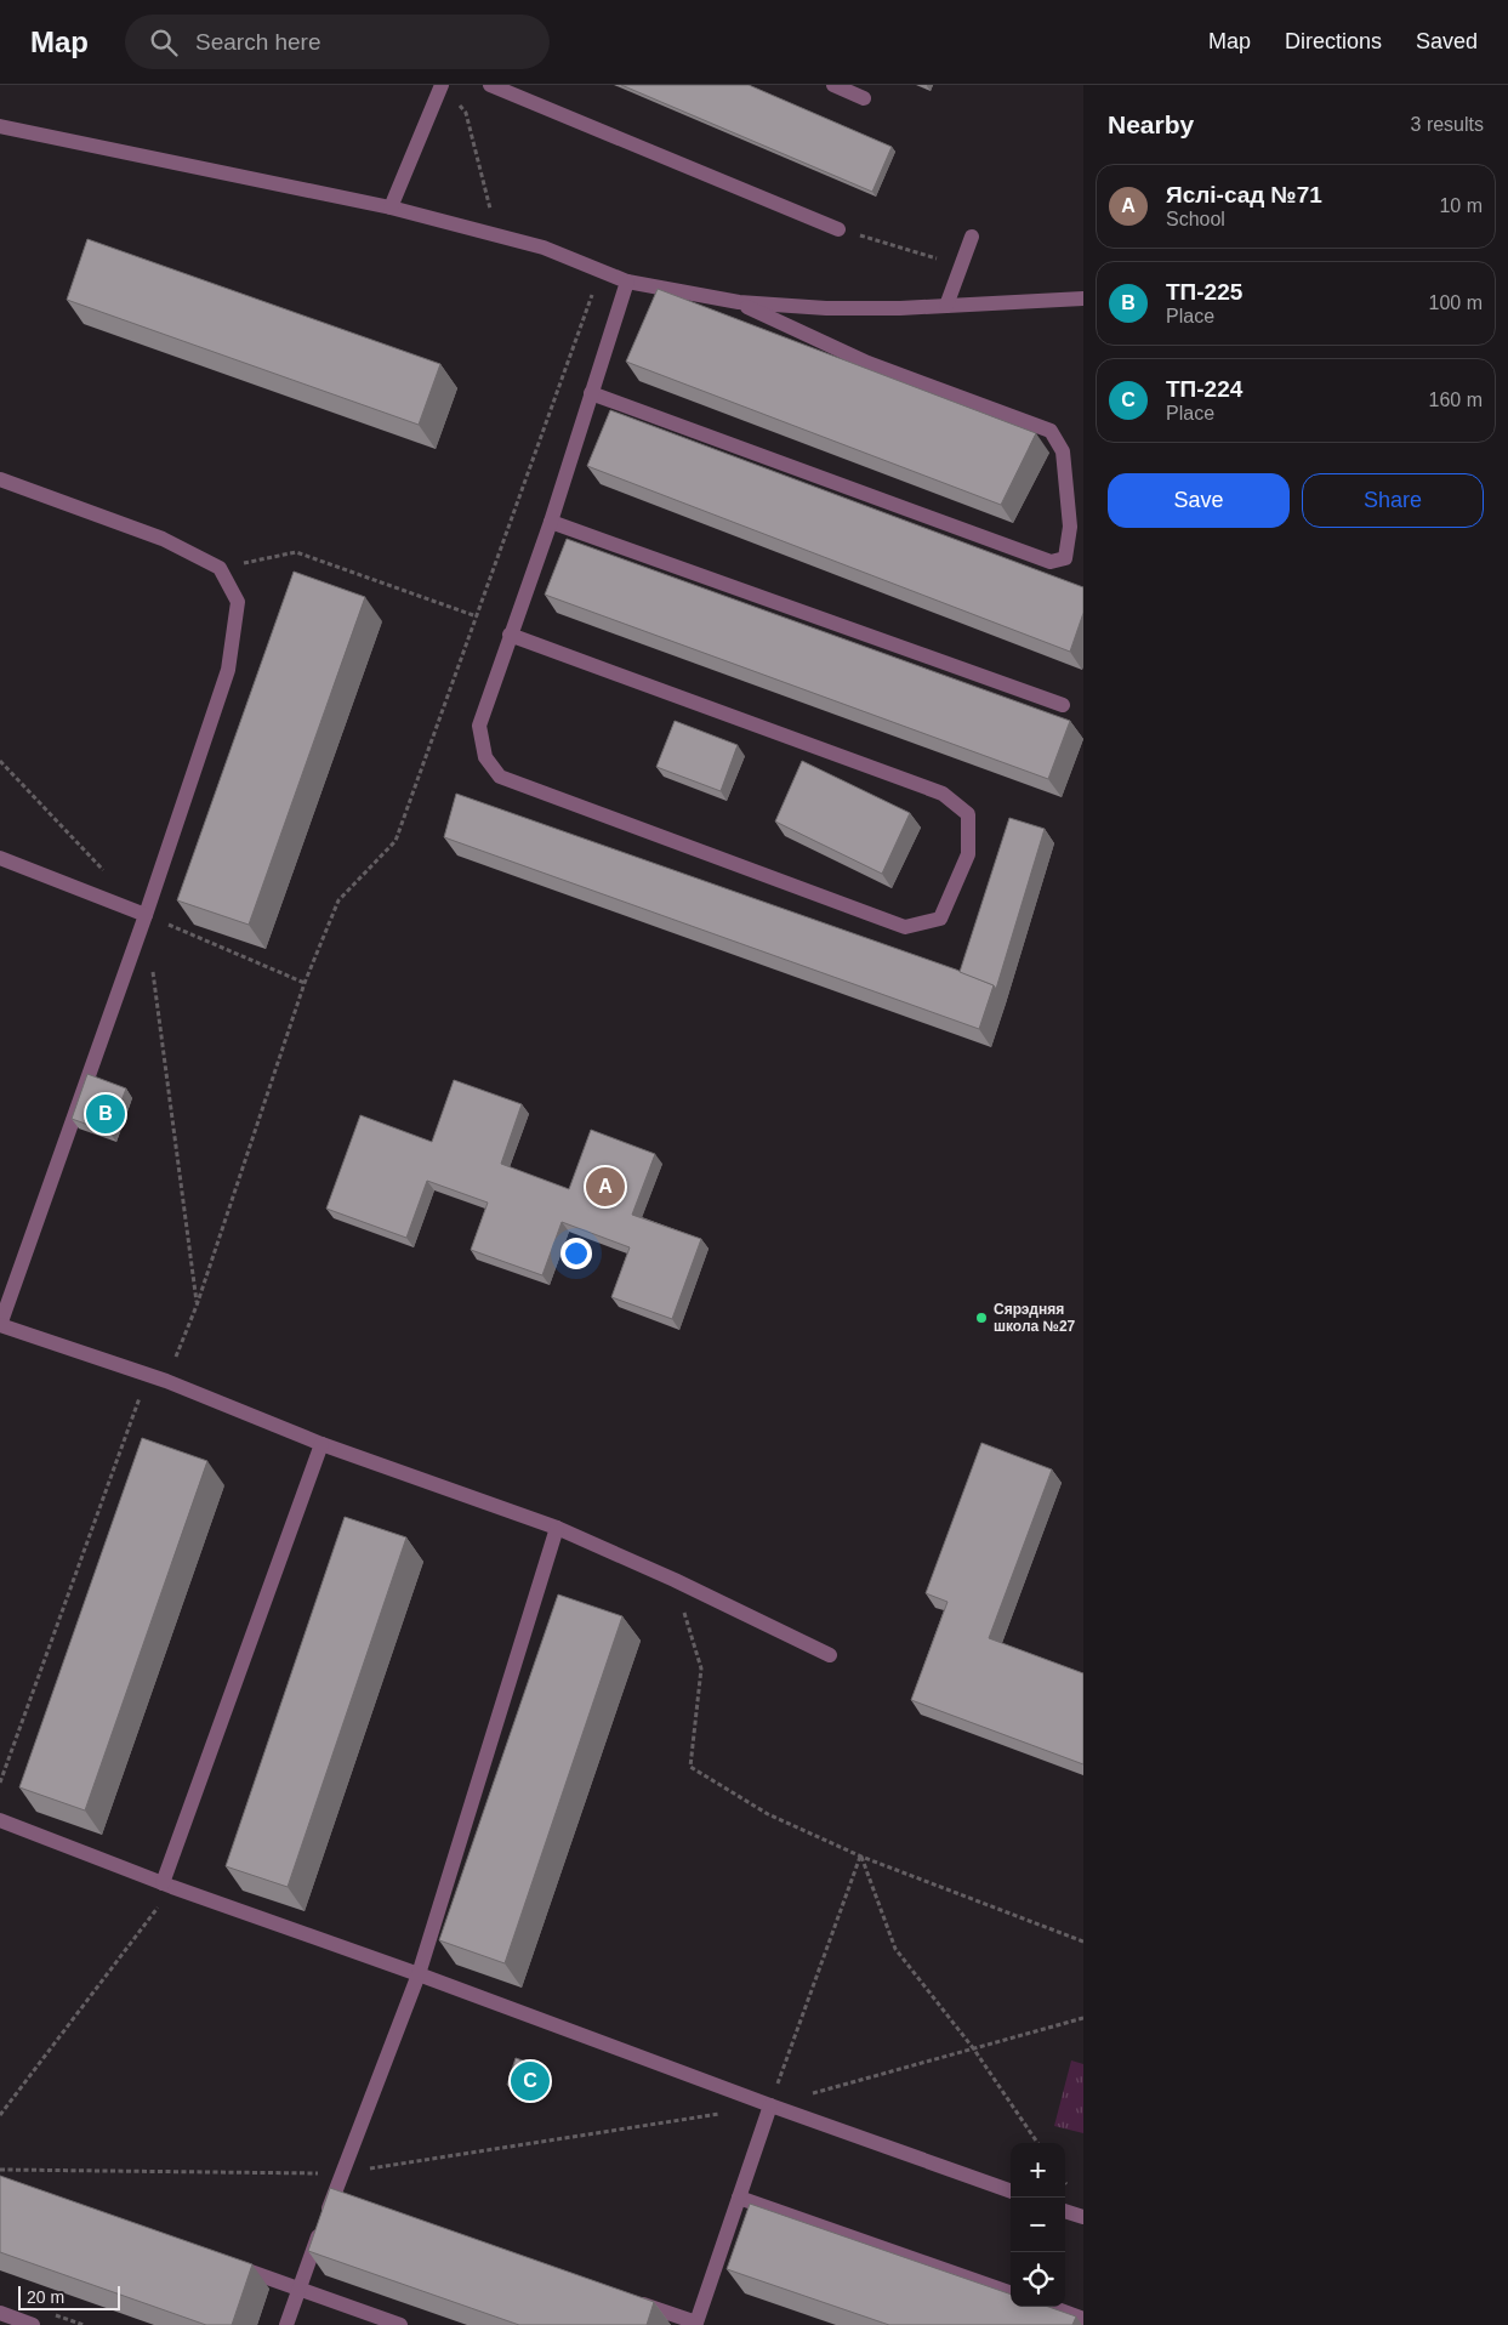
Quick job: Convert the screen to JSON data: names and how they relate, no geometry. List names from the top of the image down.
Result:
{
  "places": ["Сярэдняя школа №27"],
  "scale_bar": "20 m",
  "page": {
    "header": "Map",
    "search": "Search here",
    "nav": ["Map", "Directions", "Saved"],
    "heading": ["Nearby", "3 results"],
    "list": [
      {
        "mark": "A",
        "name": "Яслі-сад №71",
        "note": "School",
        "value": "10 m"
      },
      {
        "mark": "B",
        "name": "ТП-225",
        "note": "Place",
        "value": "100 m"
      },
      {
        "mark": "C",
        "name": "ТП-224",
        "note": "Place",
        "value": "160 m"
      }
    ],
    "buttons": ["Save", "Share"],
    "pins": ["B", "A", "C"],
    "map_buttons": ["+", "−"],
    "scale": "20 m"
  }
}
